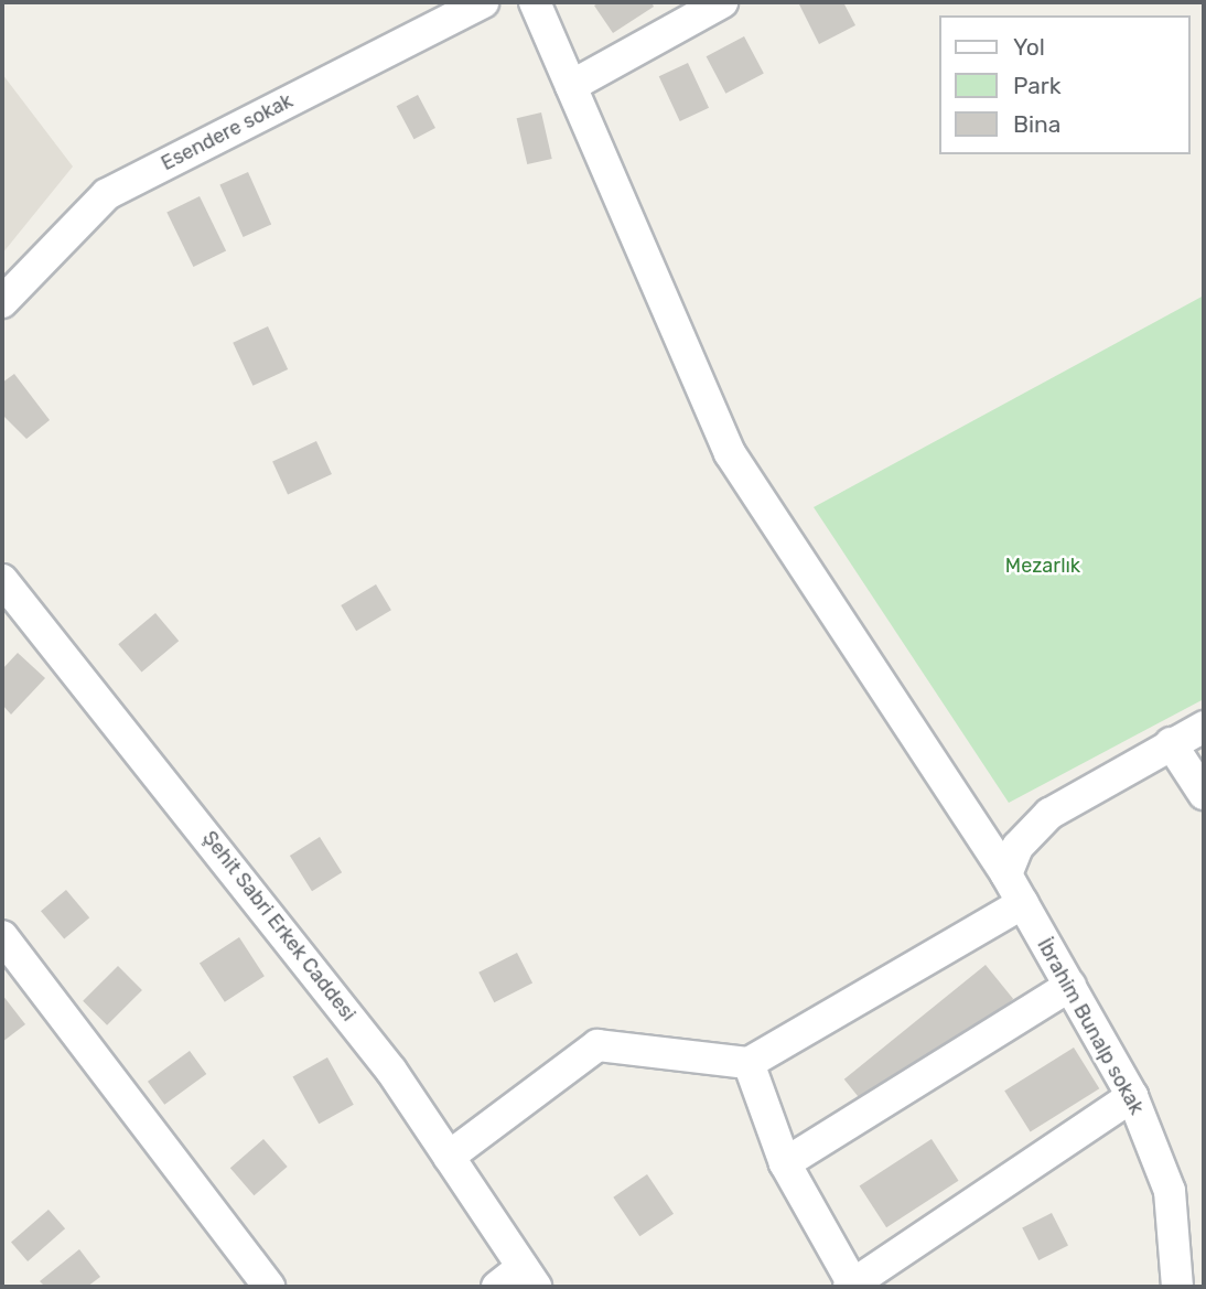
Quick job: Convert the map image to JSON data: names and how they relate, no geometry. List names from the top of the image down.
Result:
{
  "streets": {
    "street": ["Esendere sokak", "Şehit Sabri Erkek Caddesi", "İbrahim Bunalp sokak"]
  },
  "parks": ["Mezarlık"],
  "legend": ["Yol", "Park", "Bina"]
}
